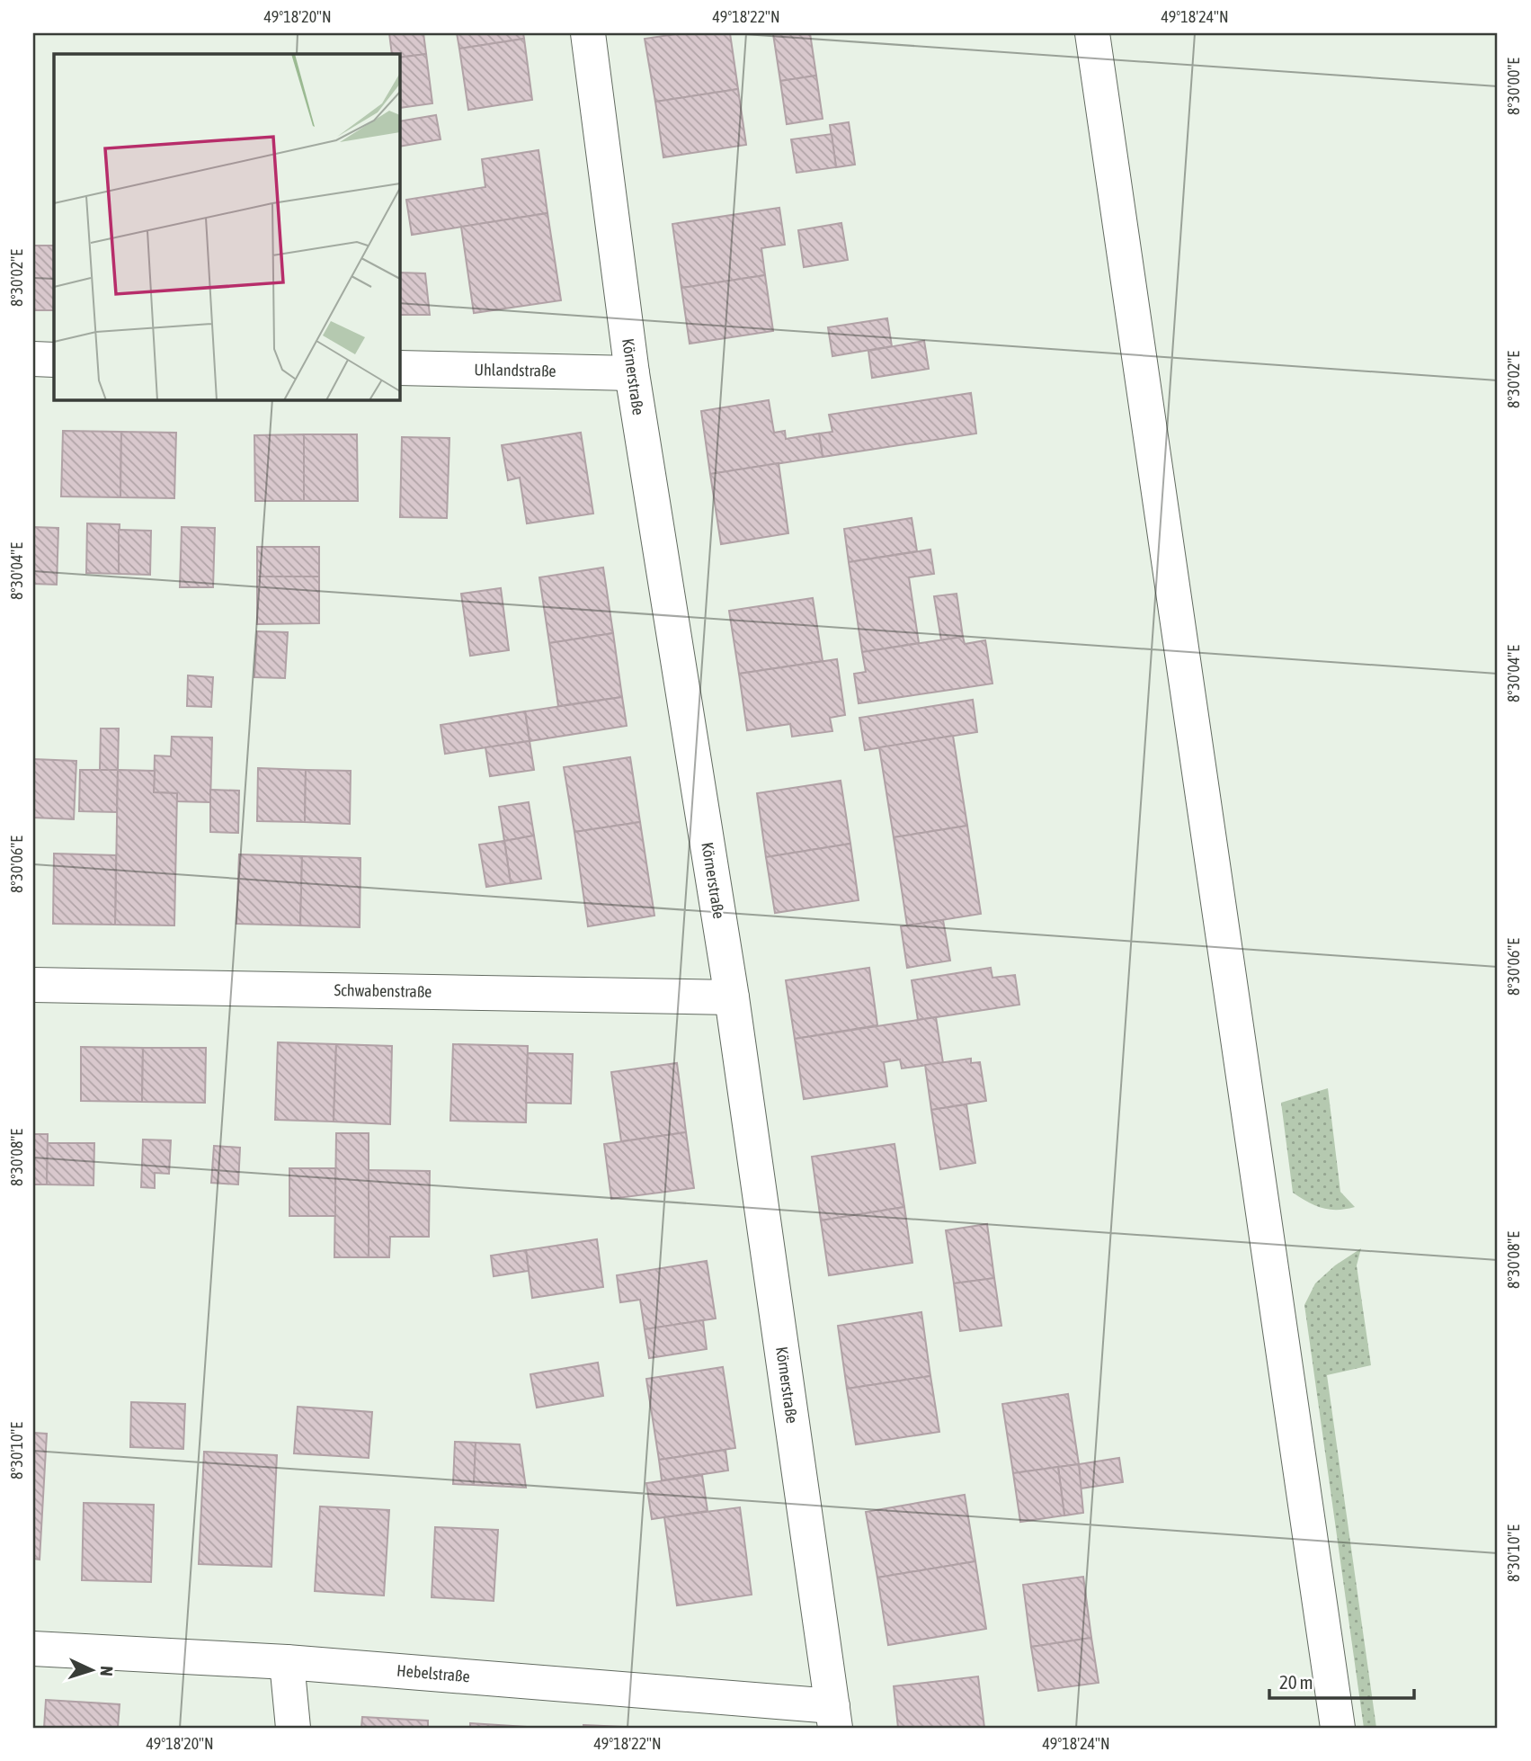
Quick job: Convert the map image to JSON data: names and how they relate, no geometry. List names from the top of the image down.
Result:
{
  "streets": {
    "street": [
      "Uhlandstraße",
      "Körnerstraße",
      "Schwabenstraße",
      "Hebelstraße"
    ]
  },
  "crossings": [
    ["Uhlandstraße", "Körnerstraße"],
    ["Körnerstraße", "Schwabenstraße"],
    ["Körnerstraße", "Hebelstraße"]
  ],
  "scale_bar": "20 m",
  "north": "right",
  "coordinates": [
    "49°18'20\"N",
    "49°18'22\"N",
    "49°18'24\"N",
    "8°30'00\"E",
    "8°30'02\"E",
    "8°30'04\"E",
    "8°30'06\"E",
    "8°30'08\"E",
    "8°30'10\"E"
  ]
}
